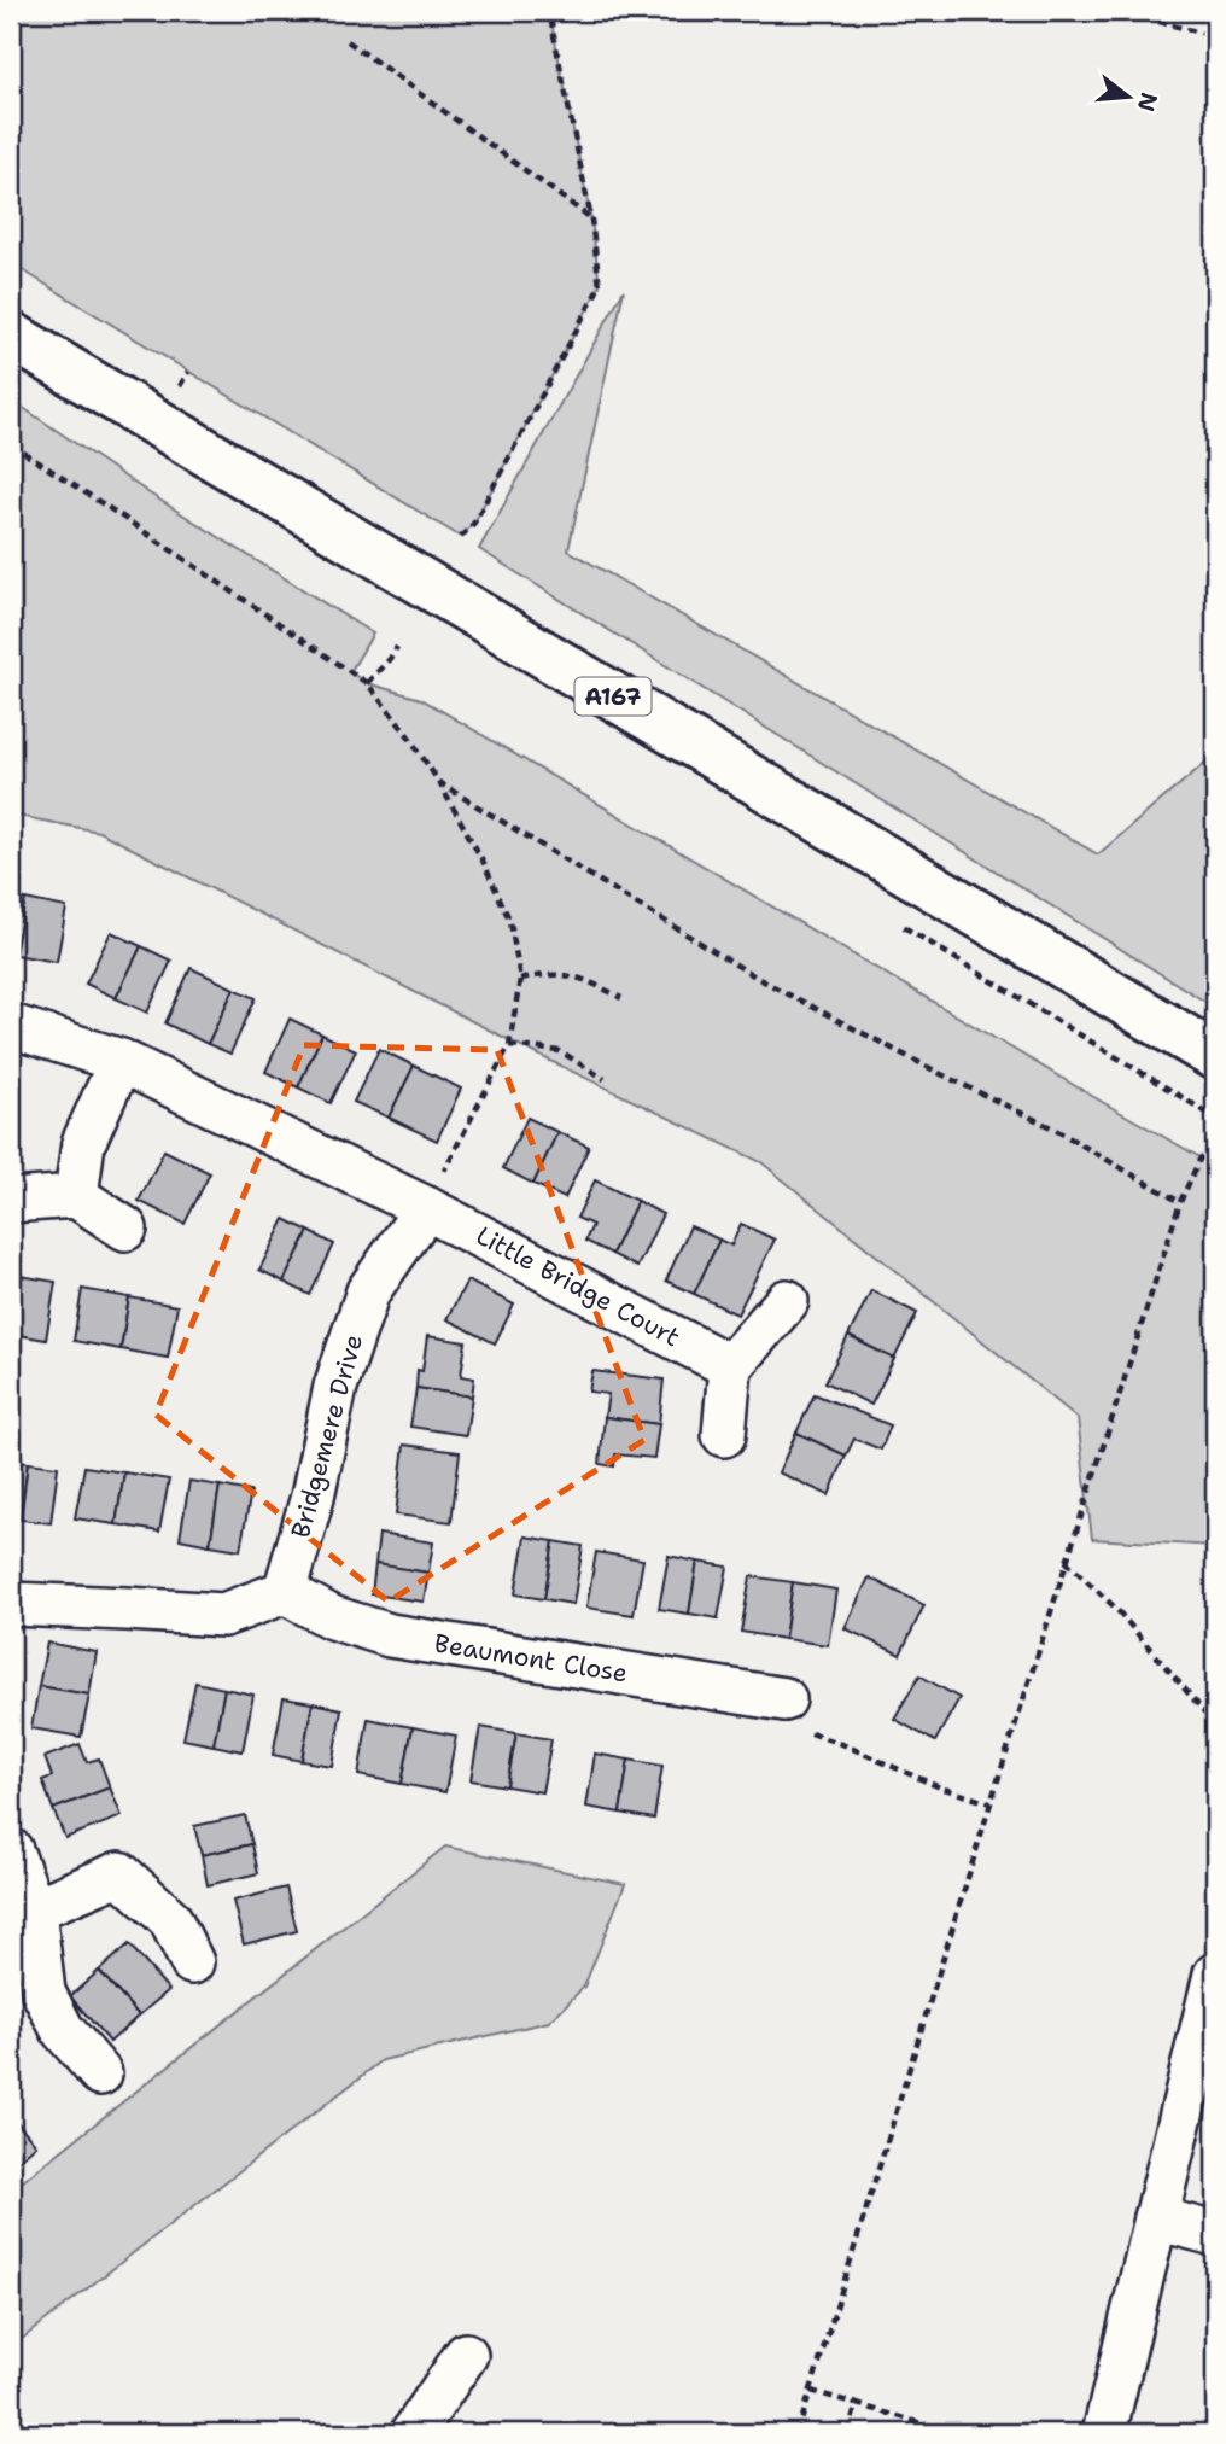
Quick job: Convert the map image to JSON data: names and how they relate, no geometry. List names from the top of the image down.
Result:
{
  "streets": {
    "highway": ["A167"],
    "street": ["Little Bridge Court", "Bridgemere Drive", "Beaumont Close"]
  },
  "crossings": [
    ["Little Bridge Court", "Bridgemere Drive"],
    ["Bridgemere Drive", "Beaumont Close"]
  ],
  "north": "right"
}
